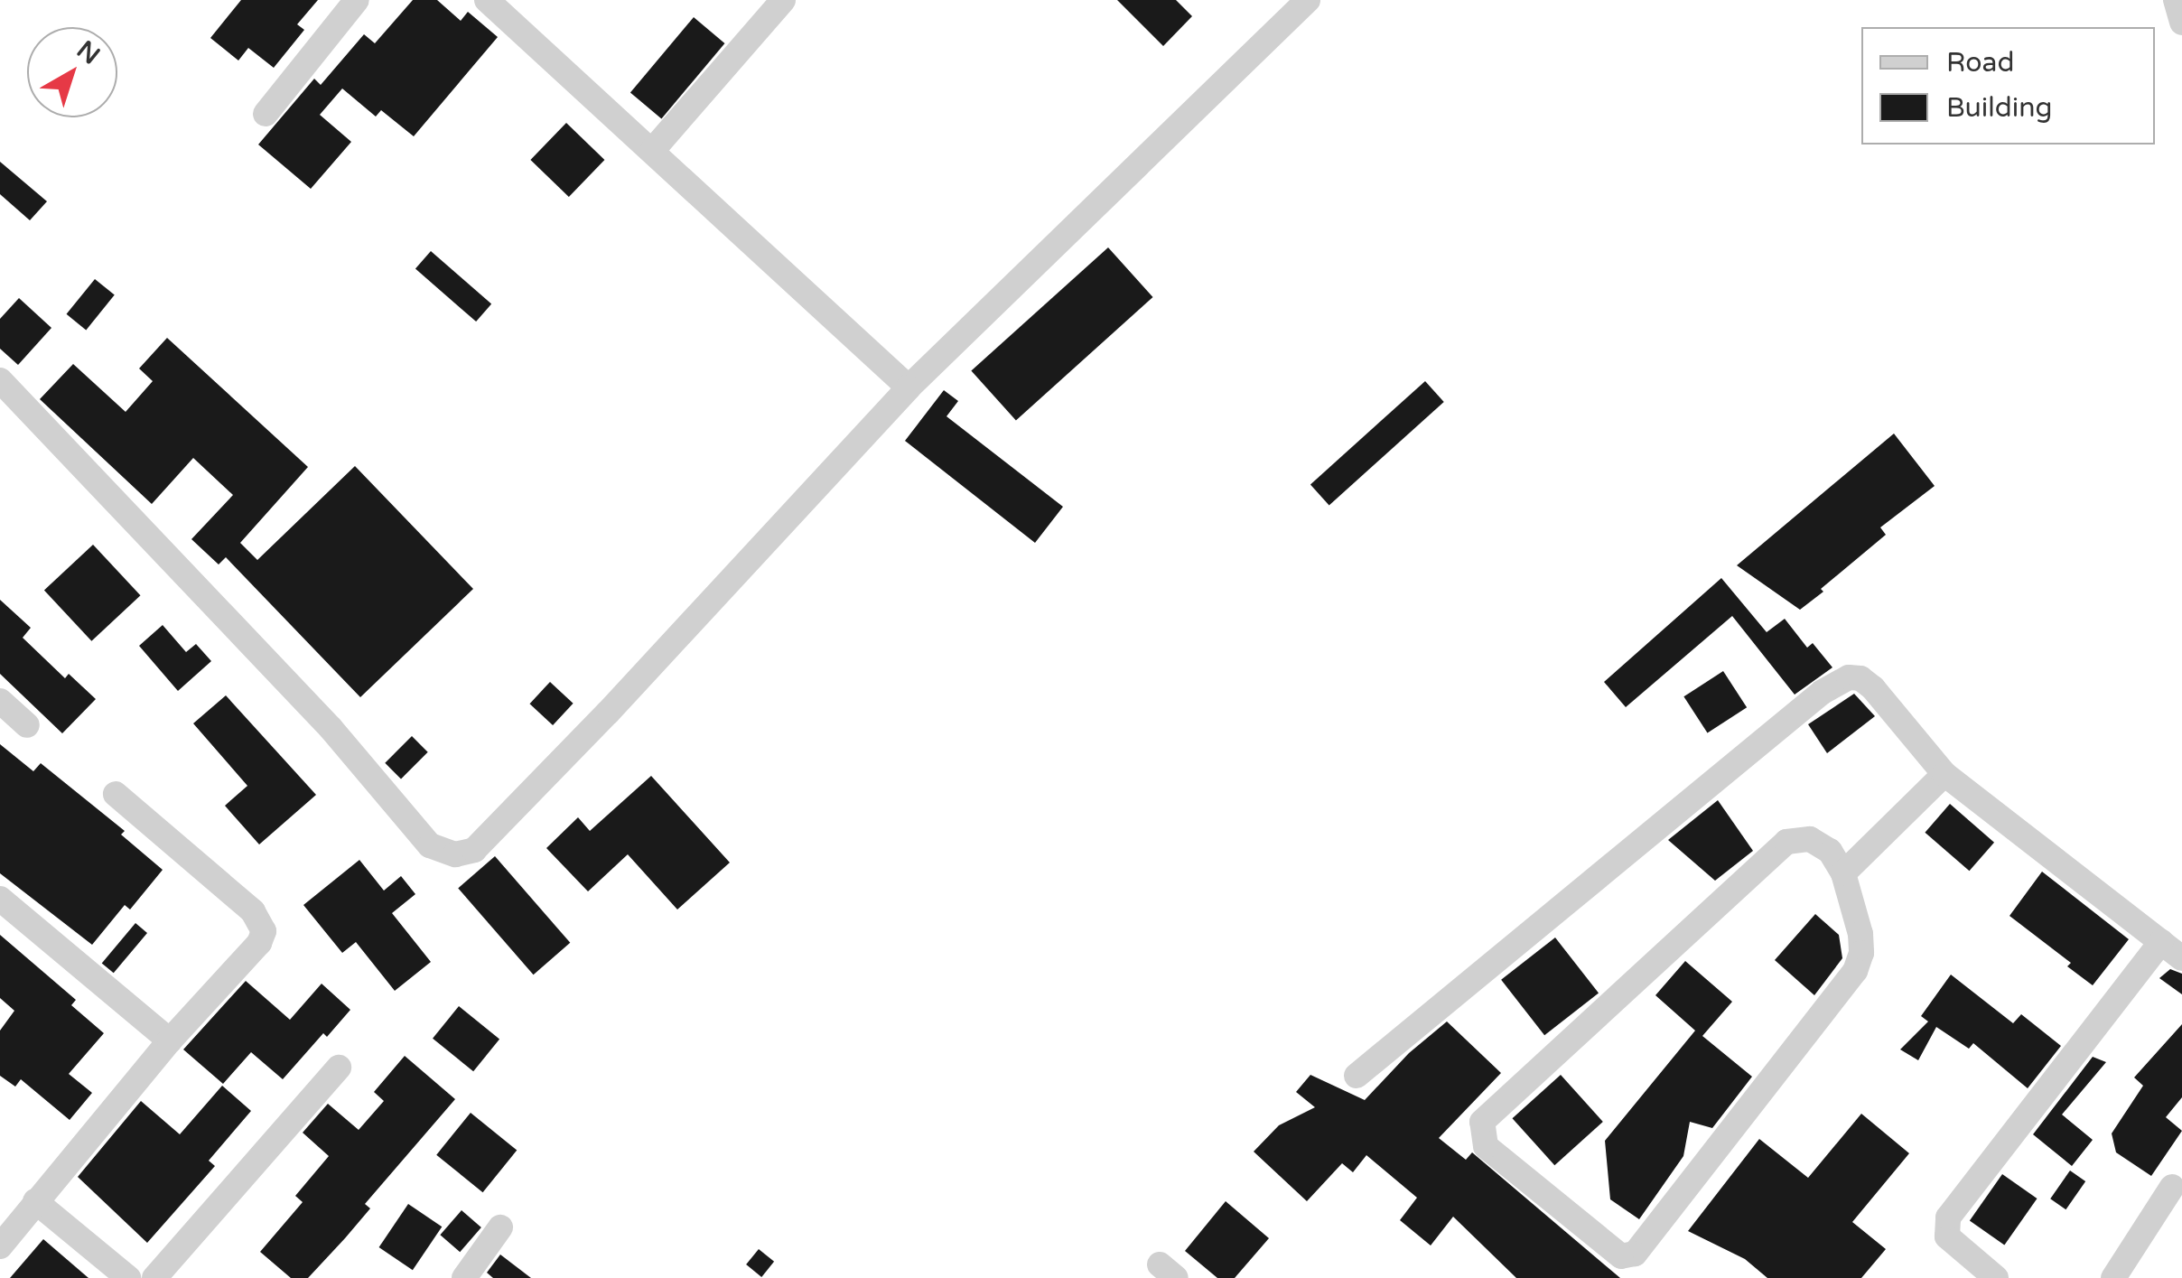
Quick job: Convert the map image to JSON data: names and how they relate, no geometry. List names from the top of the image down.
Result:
{
  "legend": ["Road", "Building"],
  "north": "top right"
}
